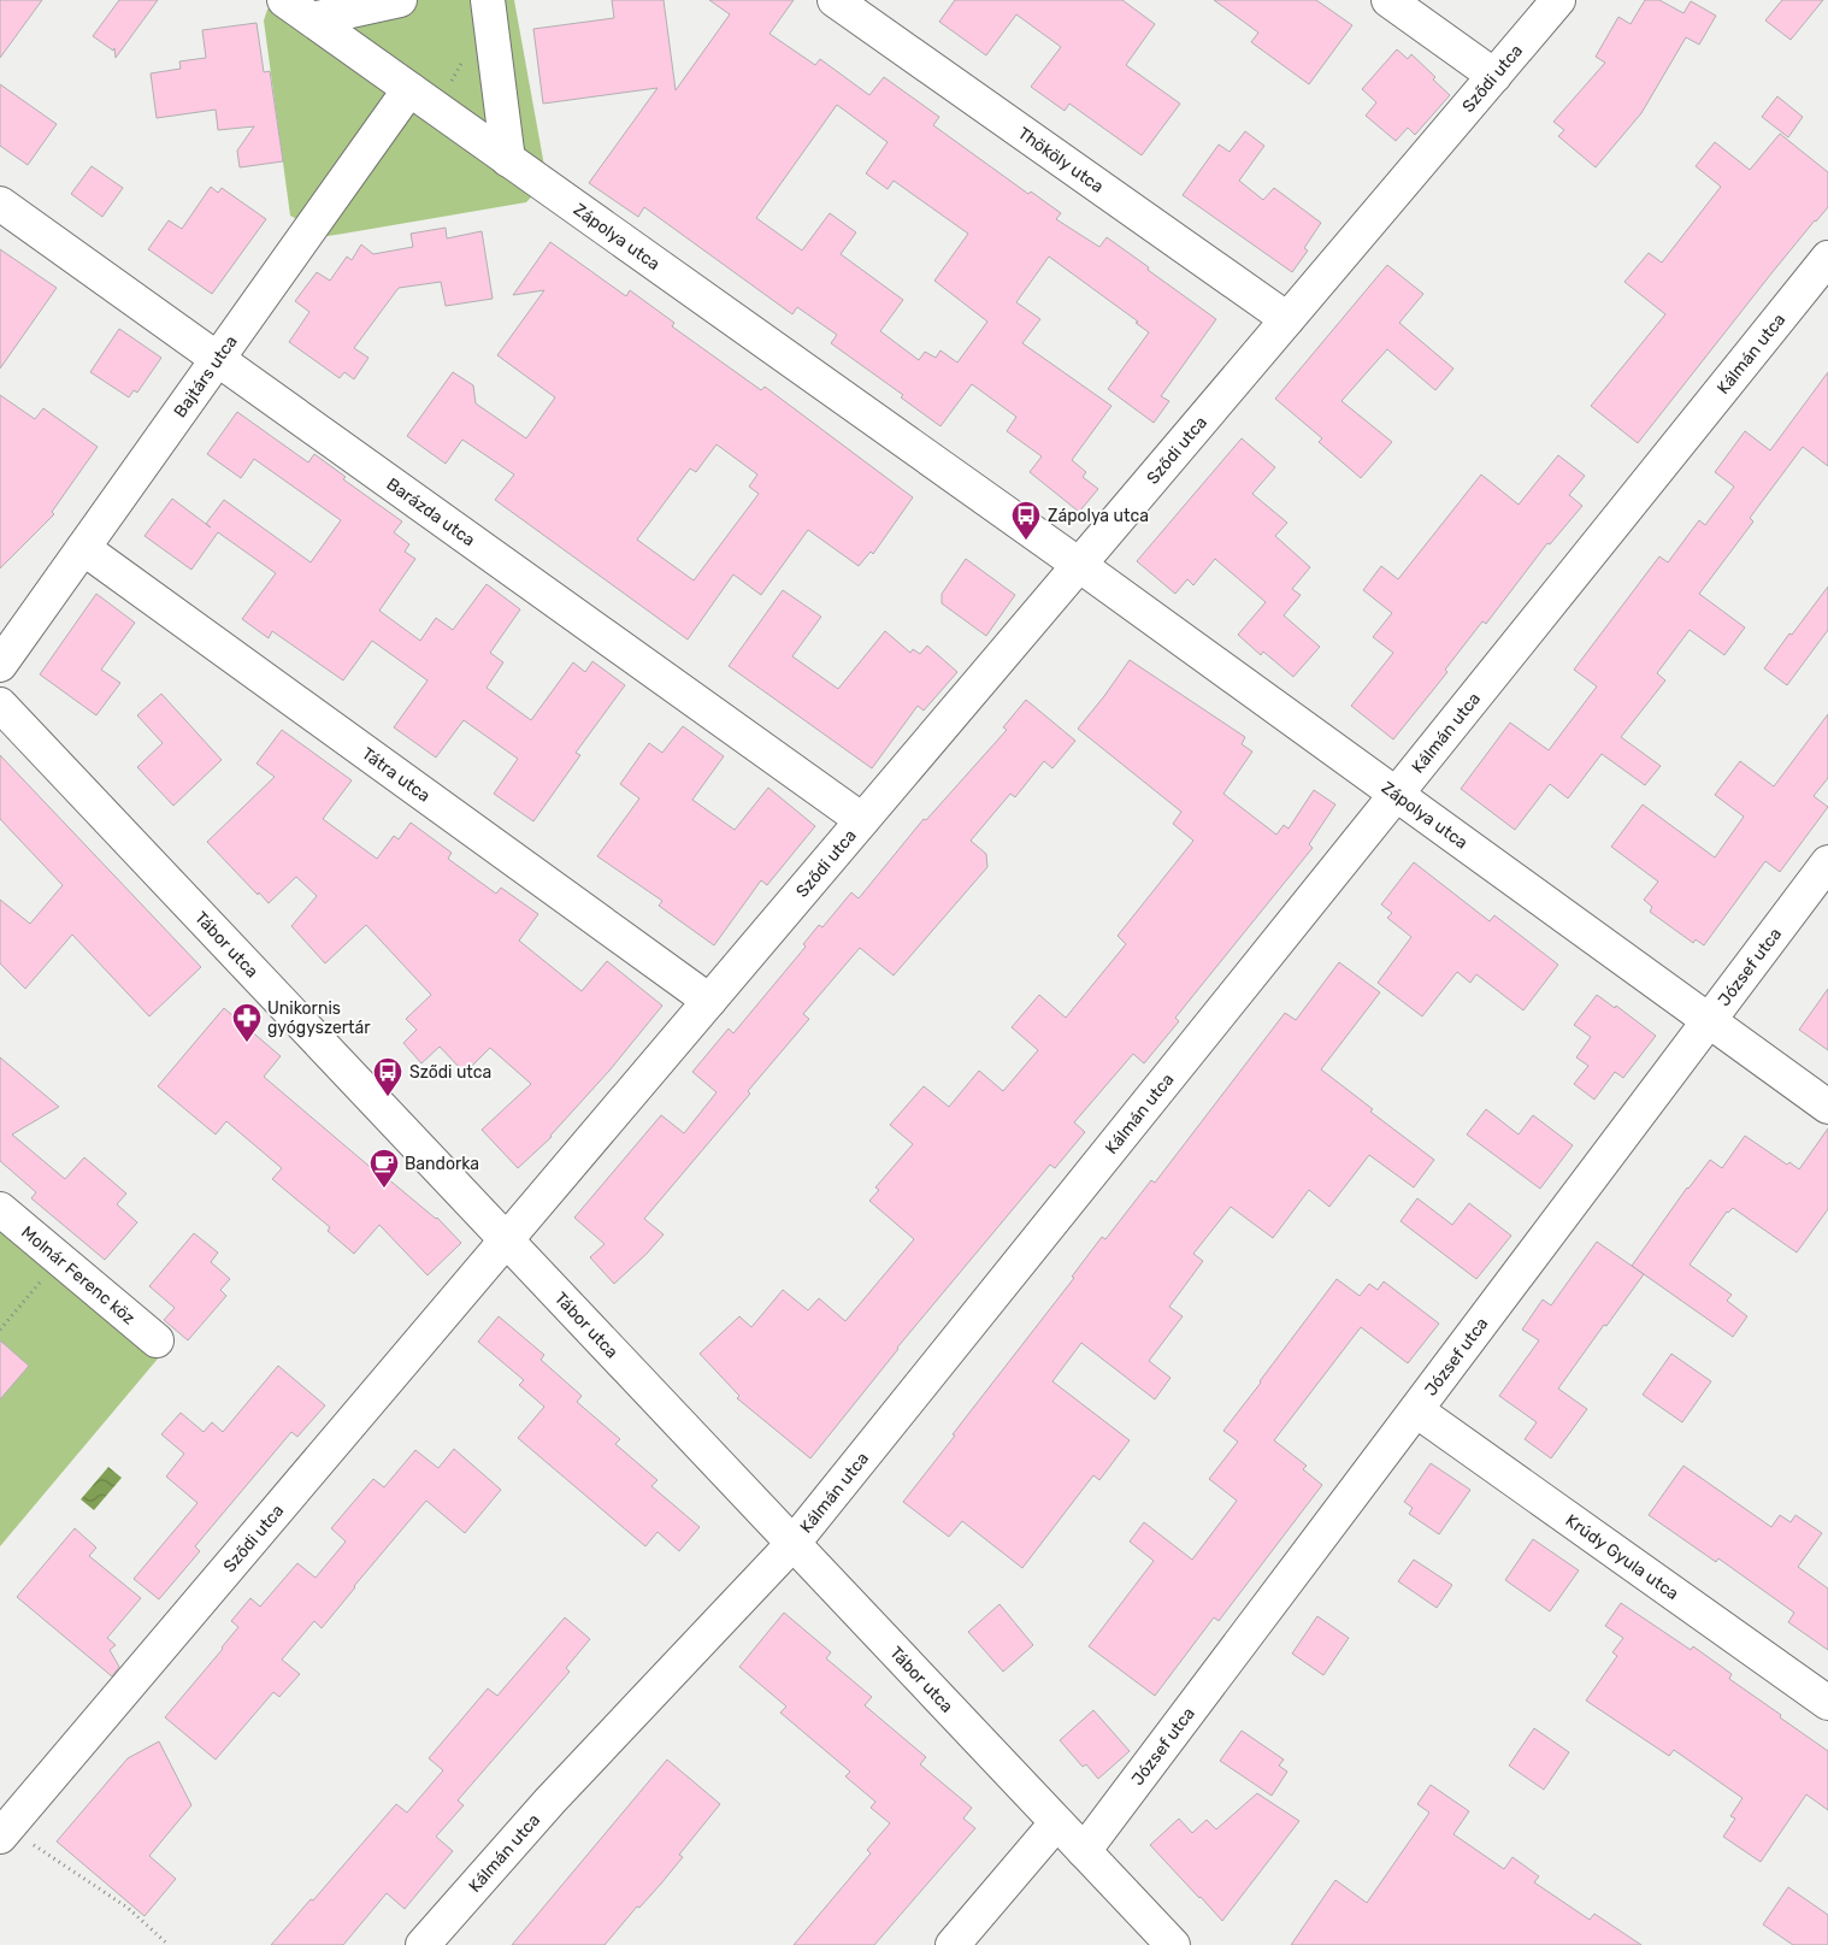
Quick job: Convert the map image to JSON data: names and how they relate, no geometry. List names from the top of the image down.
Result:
{
  "streets": {
    "street": [
      "Sződi utca",
      "Thököly utca",
      "Zápolya utca",
      "Kálmán utca",
      "Bajtárs utca",
      "Barázda utca",
      "Tátra utca",
      "Tábor utca",
      "József utca",
      "Molnár Ferenc köz",
      "Krúdy Gyula utca"
    ]
  },
  "crossings": [
    ["Sződi utca", "Thököly utca"],
    ["Sződi utca", "Zápolya utca"],
    ["Sződi utca", "Barázda utca"],
    ["Sződi utca", "Tátra utca"],
    ["Sződi utca", "Tábor utca"],
    ["Zápolya utca", "Kálmán utca"],
    ["Zápolya utca", "Bajtárs utca"],
    ["Zápolya utca", "József utca"],
    ["Kálmán utca", "Tábor utca"],
    ["Bajtárs utca", "Barázda utca"],
    ["Bajtárs utca", "Tátra utca"],
    ["Tábor utca", "József utca"],
    ["József utca", "Krúdy Gyula utca"]
  ],
  "places": {
    "bus stop": ["Zápolya utca", "Sződi utca"],
    "pharmacy": ["Unikornis gyógyszertár"],
    "cafe": ["Bandorka"]
  }
}
